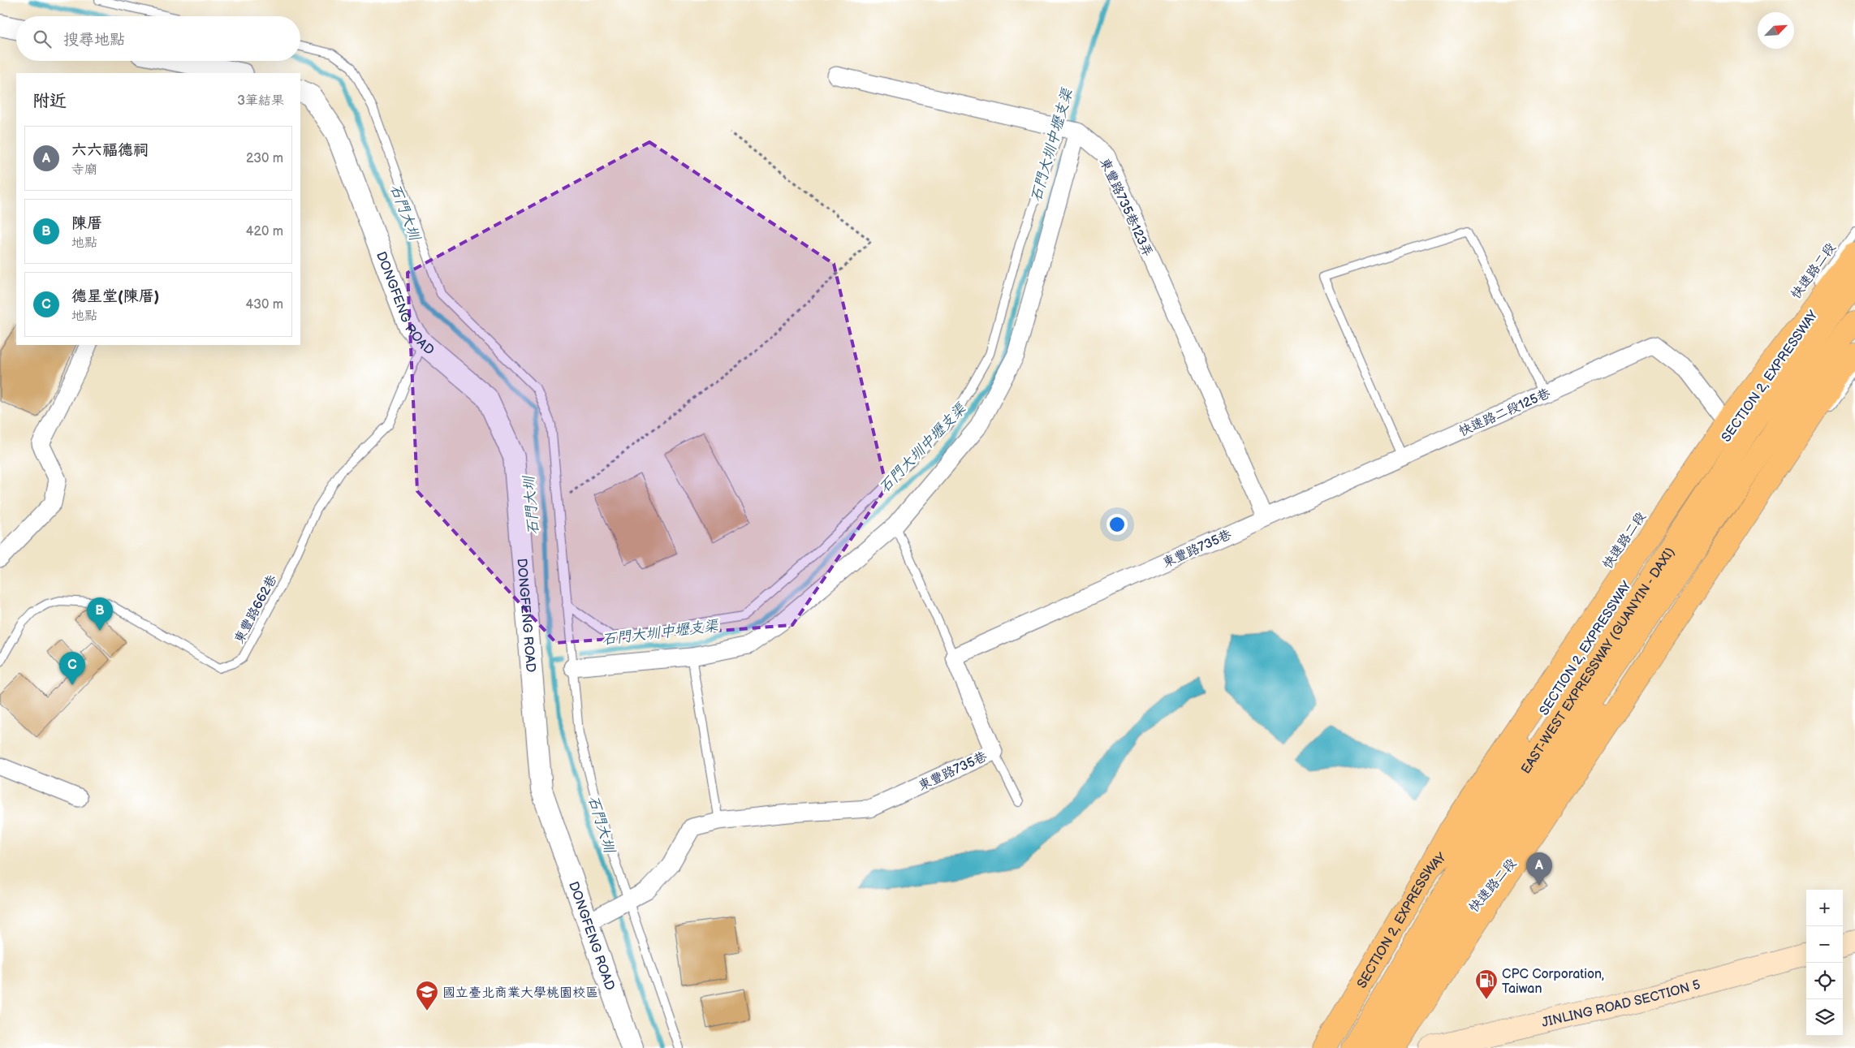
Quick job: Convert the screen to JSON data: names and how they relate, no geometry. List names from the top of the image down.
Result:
{
  "streets": {
    "main road": ["SECTION 2, EXPRESSWAY", "EAST-WEST EXPRESSWAY (GUANYIN - DAXI)", "JINLING ROAD SECTION 5"],
    "street": [
      "東豐路735巷123弄",
      "DONGFENG ROAD",
      "快速路二段125巷",
      "東豐路735巷"
    ],
    "lane": ["快速路二段", "東豐路662巷"]
  },
  "crossings": [
    ["東豐路735巷123弄", "快速路二段125巷"],
    ["東豐路735巷123弄", "東豐路735巷"],
    ["快速路二段", "SECTION 2, EXPRESSWAY"],
    ["快速路二段", "快速路二段125巷"],
    ["DONGFENG ROAD", "東豐路735巷"],
    ["DONGFENG ROAD", "東豐路662巷"],
    ["快速路二段125巷", "東豐路735巷"]
  ],
  "water": ["石門大圳中壢支渠", "石門大圳"],
  "places": {
    "fuel station": ["CPC Corporation, Taiwan"],
    "school or university": ["國立臺北商業大學桃園校區"]
  },
  "north": "top right",
  "page": {
    "search": "搜尋地點",
    "heading": ["附近", "3筆結果"],
    "list": [
      {
        "mark": "A",
        "name": "六六福德祠",
        "note": "寺廟",
        "value": "230 m"
      },
      {
        "mark": "B",
        "name": "陳厝",
        "note": "地點",
        "value": "420 m"
      },
      {
        "mark": "C",
        "name": "德星堂(陳厝)",
        "note": "地點",
        "value": "430 m"
      }
    ],
    "pins": ["B", "C", "A"],
    "map_buttons": ["+", "−"]
  }
}
